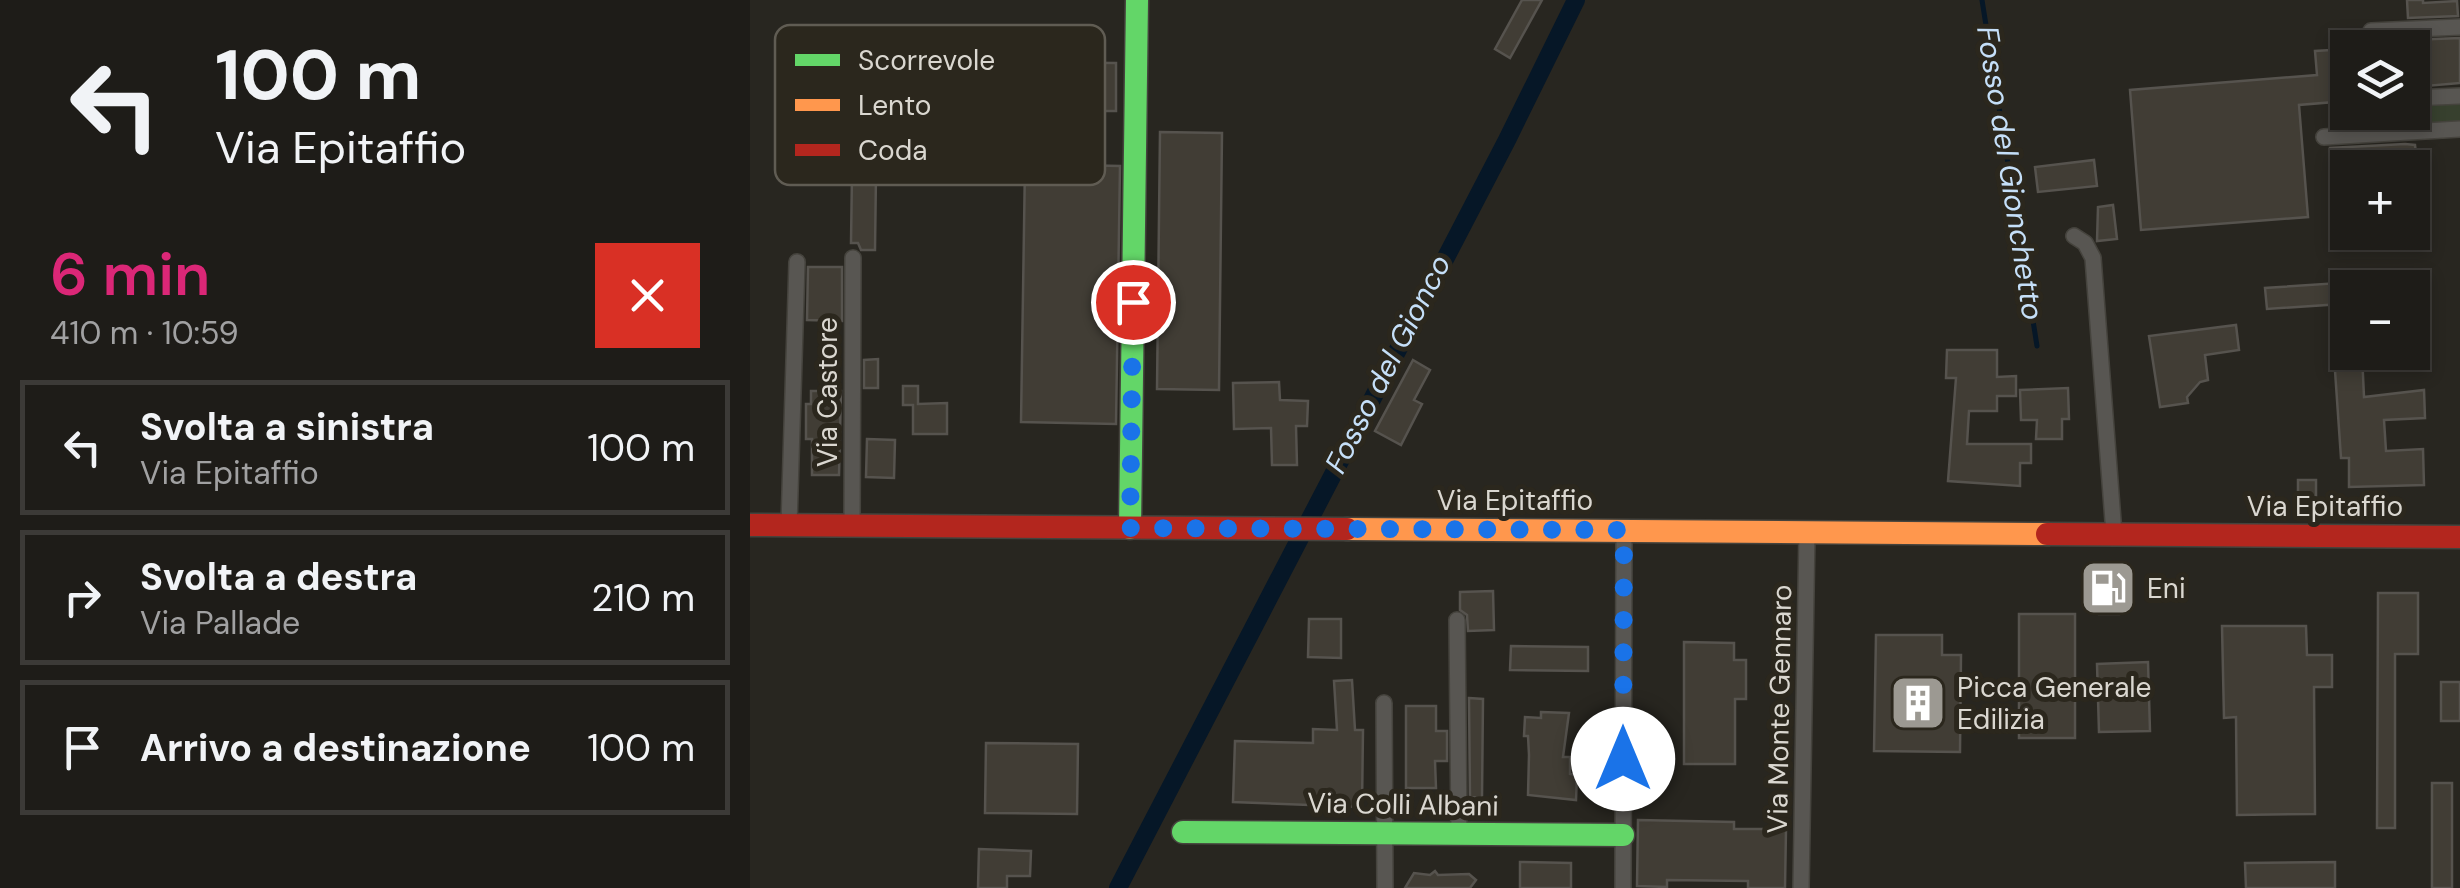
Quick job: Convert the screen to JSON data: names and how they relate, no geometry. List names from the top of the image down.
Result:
{
  "streets": {
    "main road": ["Via Epitaffio", "Via Colli Albani"],
    "street": ["Via Castore", "Via Monte Gennaro"]
  },
  "crossings": [
    ["Via Castore", "Via Epitaffio"],
    ["Via Epitaffio", "Via Monte Gennaro"]
  ],
  "water": ["Fosso del Gionchetto", "Fosso del Gionco"],
  "places": {
    "fuel station": ["Eni"],
    "building": ["Picca Generale Edilizia"]
  },
  "legend": ["Scorrevole", "Lento", "Coda"],
  "page": {
    "turn": ["100 m", "Via Epitaffio"],
    "map_buttons": ["+", "−"],
    "heading": ["6 min", "410 m · 10:59"],
    "list": [
      {
        "name": "Svolta a sinistra",
        "note": "Via Epitaffio",
        "value": "100 m"
      },
      {
        "name": "Svolta a destra",
        "note": "Via Pallade",
        "value": "210 m"
      },
      {
        "name": "Arrivo a destinazione",
        "value": "100 m"
      }
    ]
  }
}
